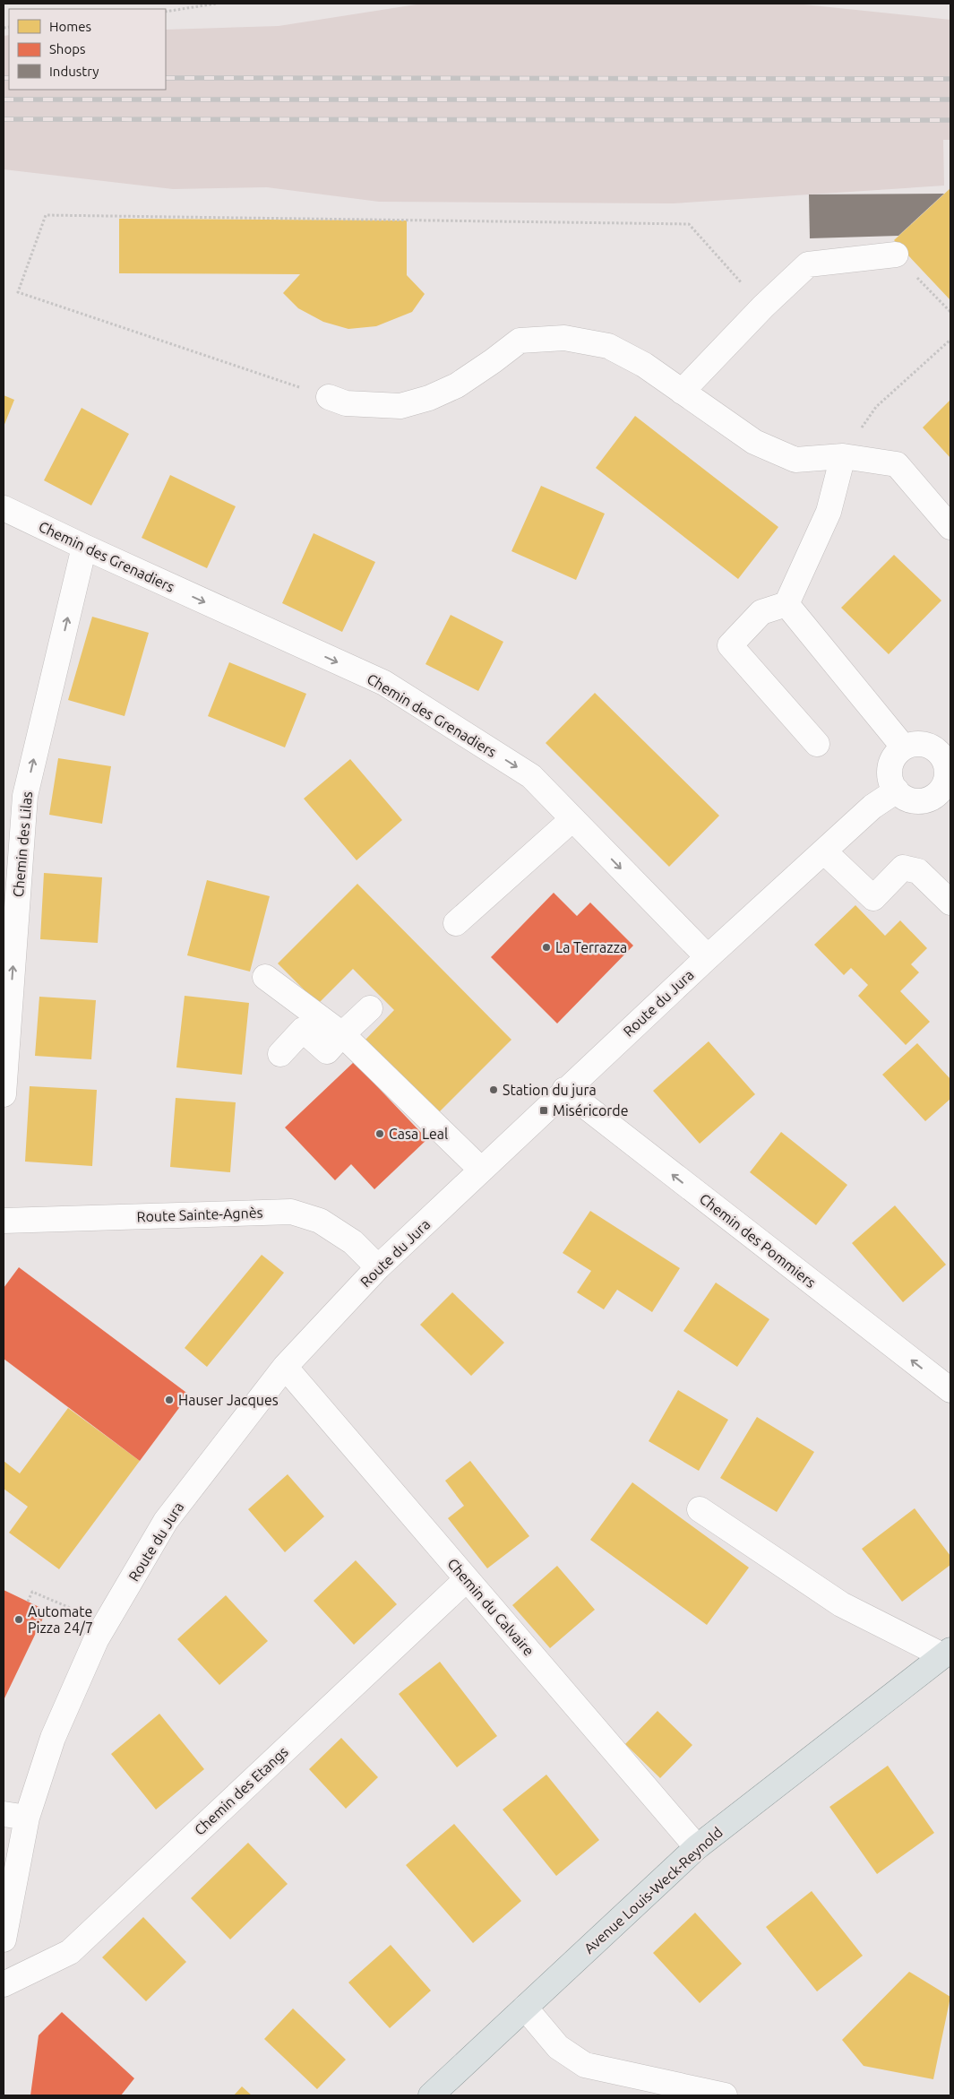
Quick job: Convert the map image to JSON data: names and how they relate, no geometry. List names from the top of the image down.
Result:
{
  "streets": {
    "main road": ["Avenue Louis-Weck-Reynold"],
    "street": [
      "Chemin des Grenadiers",
      "Chemin des Lilas",
      "Route du Jura",
      "Route Sainte-Agnès",
      "Chemin des Pommiers",
      "Chemin du Calvaire",
      "Chemin des Etangs"
    ]
  },
  "crossings": [
    ["Chemin des Grenadiers", "Chemin des Lilas"],
    ["Chemin des Grenadiers", "Route du Jura"],
    ["Route du Jura", "Route Sainte-Agnès"],
    ["Route du Jura", "Chemin des Pommiers"],
    ["Route du Jura", "Chemin du Calvaire"],
    ["Chemin du Calvaire", "Chemin des Etangs"],
    ["Chemin du Calvaire", "Avenue Louis-Weck-Reynold"]
  ],
  "one_way": ["Chemin des Grenadiers", "Chemin des Lilas", "Chemin des Pommiers"],
  "places": {
    "other": [
      "La Terrazza",
      "Station du jura",
      "Casa Leal",
      "Hauser Jacques",
      "Automate Pizza 24/7"
    ],
    "transit": ["Miséricorde"]
  },
  "legend": ["Homes", "Shops", "Industry"]
}
